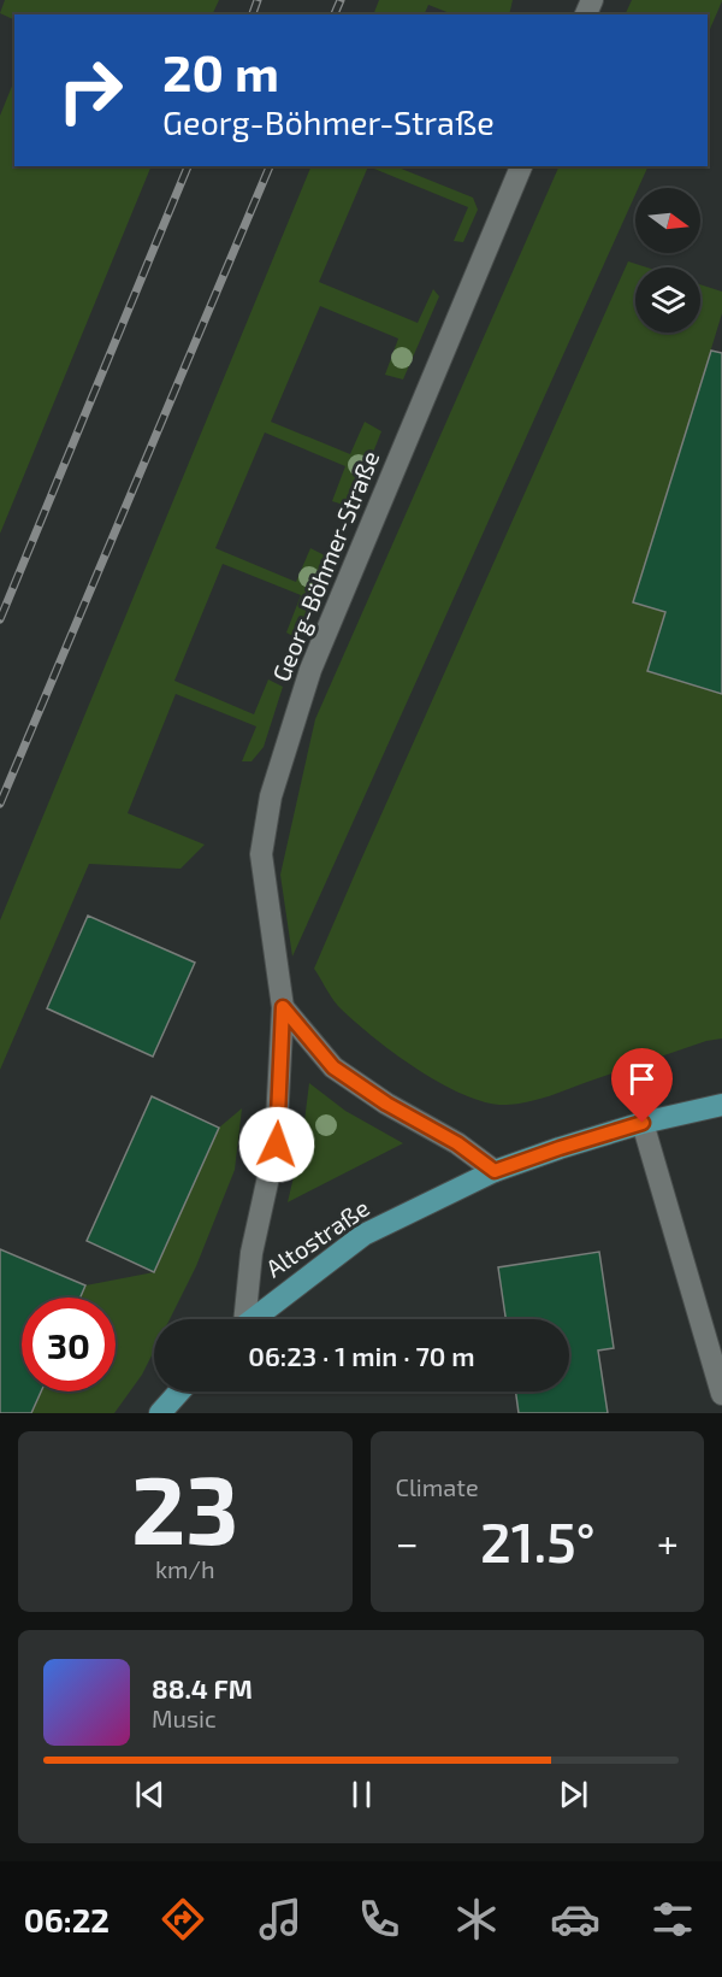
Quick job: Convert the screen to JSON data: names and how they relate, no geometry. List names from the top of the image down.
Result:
{
  "streets": {
    "main road": ["Altostraße"],
    "street": ["Georg-Böhmer-Straße"]
  },
  "north": "right",
  "page": {
    "turn": ["20 m", "Georg-Böhmer-Straße"],
    "limit": "30",
    "trip": "06:23 · 1 min · 70 m",
    "tile": [
      ["23", "km/h"],
      "Climate"
    ],
    "heat": ["−", "21.5°", "+"],
    "song": ["88.4 FM", "Music"],
    "tabs": "06:22"
  }
}
